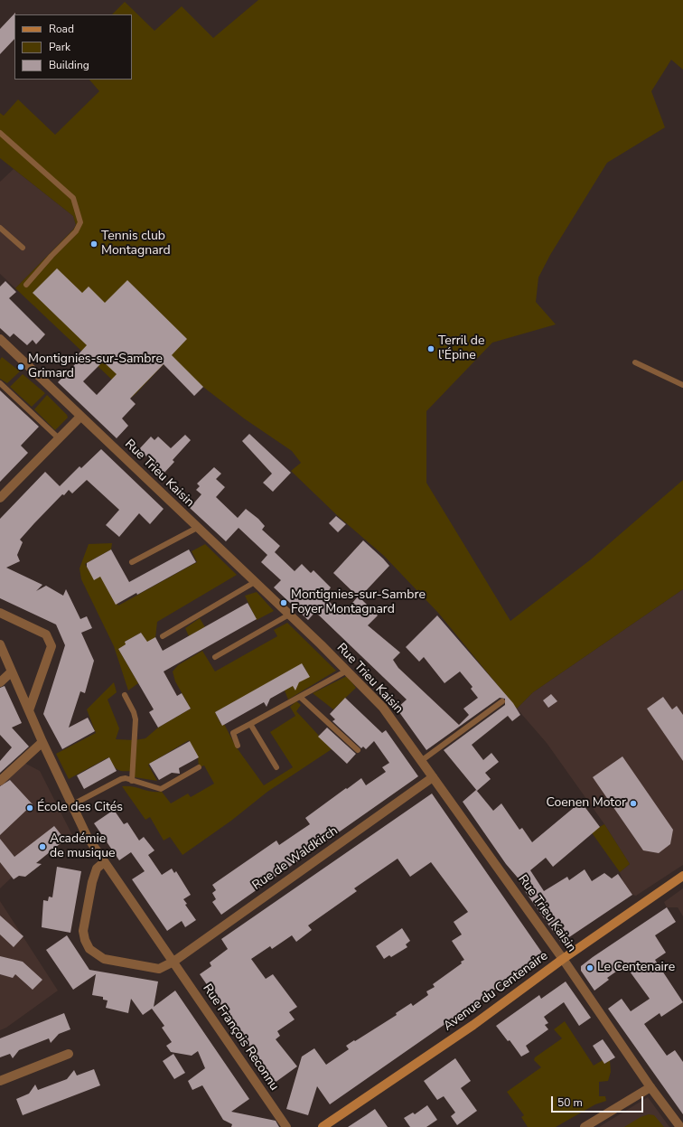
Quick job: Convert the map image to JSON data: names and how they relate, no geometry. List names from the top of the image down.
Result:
{
  "streets": {
    "main road": ["Avenue du Centenaire"],
    "street": ["Rue Trieu Kaisin", "Rue de Waldkirch", "Rue François Reconnu"]
  },
  "crossings": [
    ["Rue Trieu Kaisin", "Rue de Waldkirch"],
    ["Rue Trieu Kaisin", "Avenue du Centenaire"],
    ["Rue de Waldkirch", "Rue François Reconnu"]
  ],
  "places": [
    "Tennis club Montagnard",
    "Terril de l'Épine",
    "Montignies-sur-Sambre Grimard",
    "Montignies-sur-Sambre Foyer Montagnard",
    "Coenen Motor",
    "École des Cités",
    "Académie de musique",
    "Le Centenaire"
  ],
  "legend": ["Road", "Park", "Building"],
  "scale_bar": "50 m"
}
